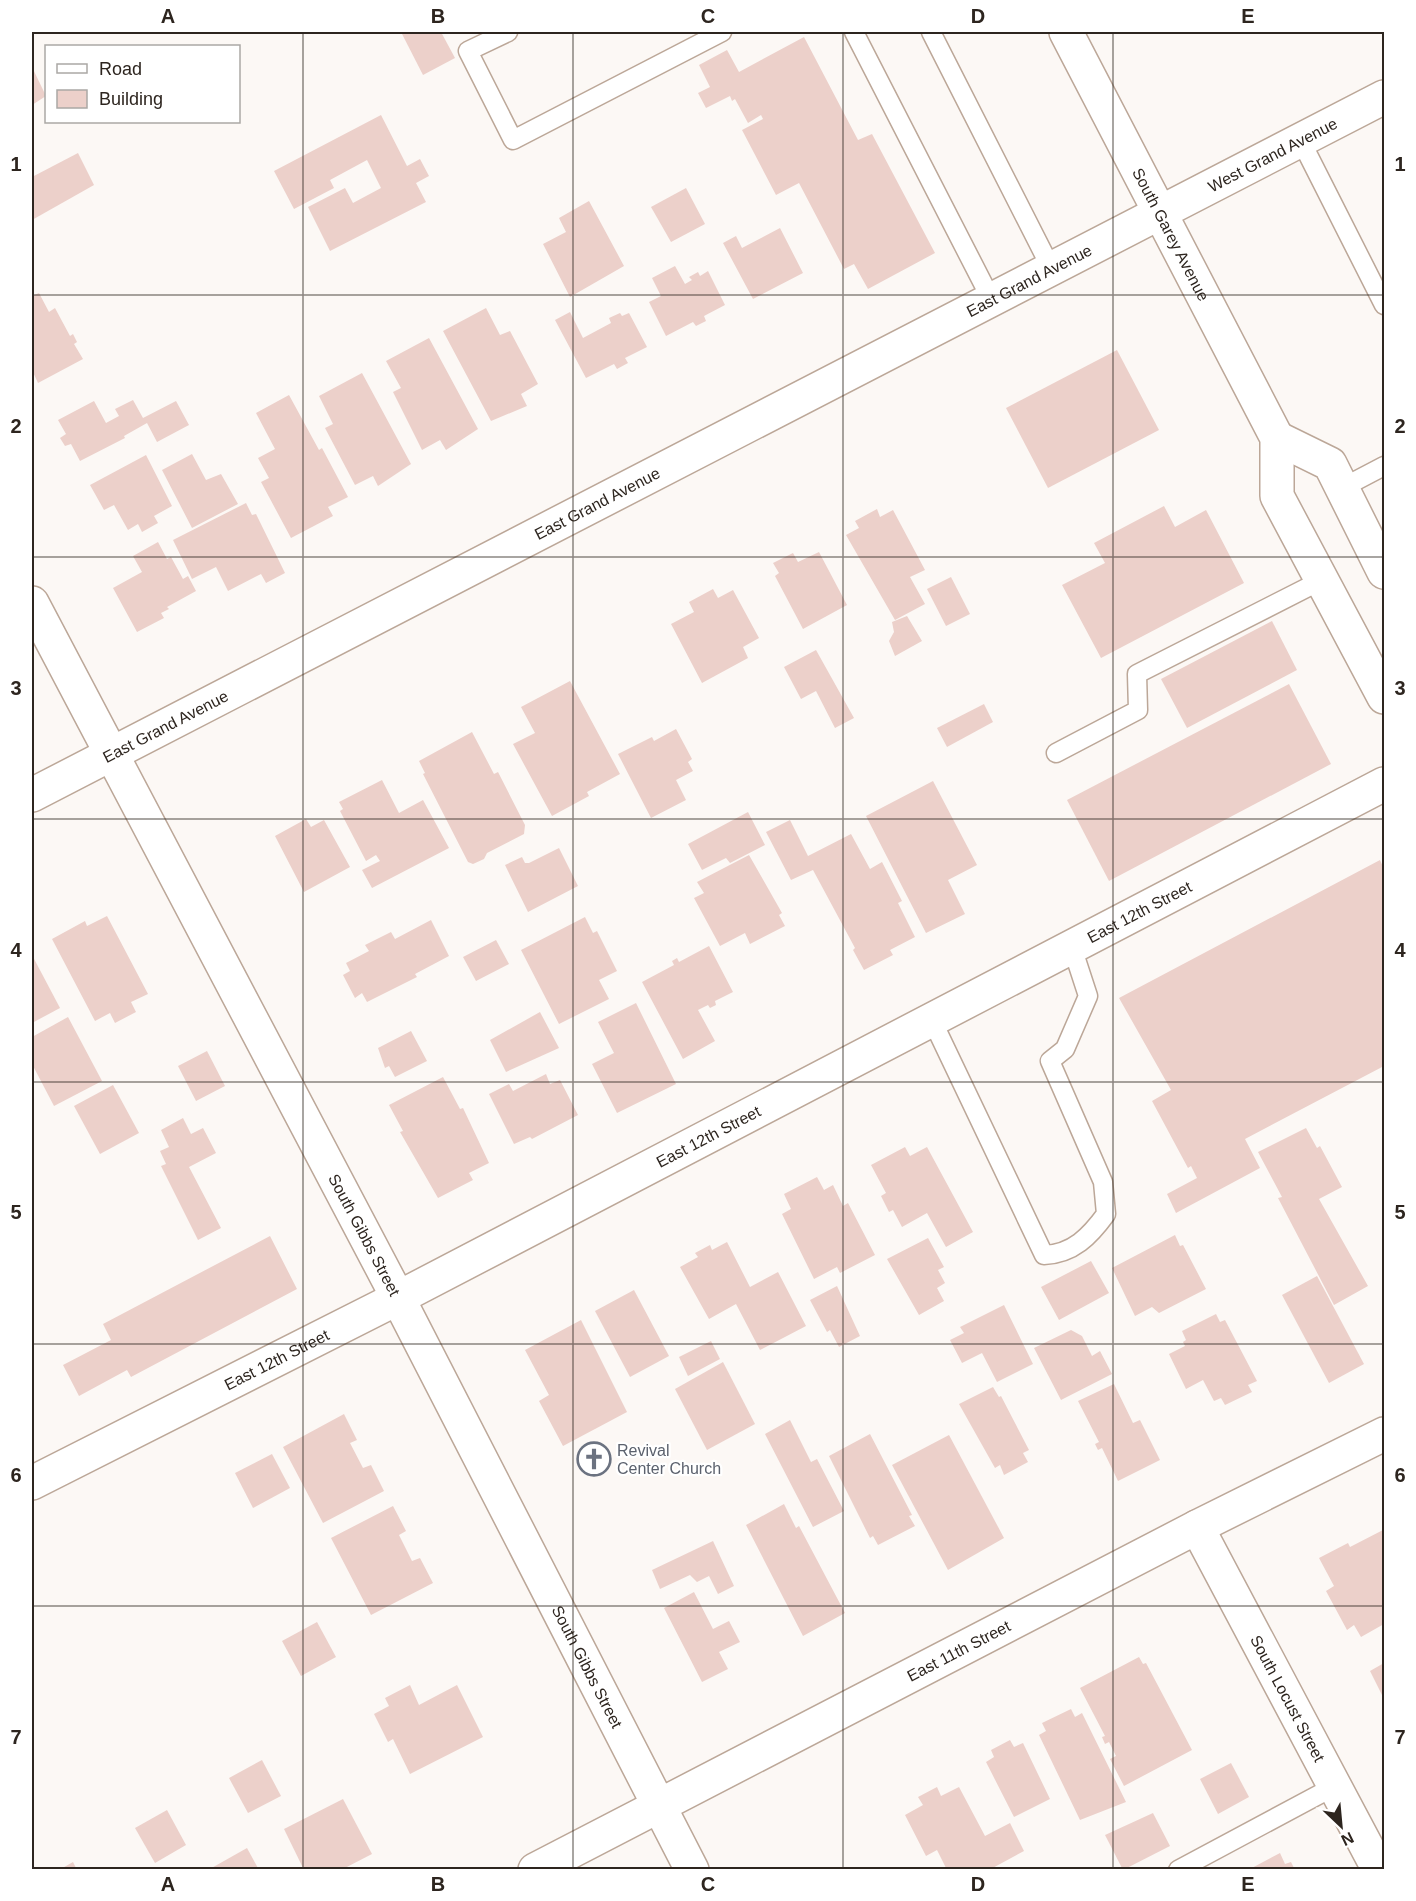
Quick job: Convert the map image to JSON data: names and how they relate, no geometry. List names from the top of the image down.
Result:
{
  "streets": {
    "street": [
      "West Grand Avenue",
      "South Garey Avenue",
      "East Grand Avenue",
      "East 12th Street",
      "South Gibbs Street",
      "East 11th Street",
      "South Locust Street"
    ]
  },
  "crossings": [
    ["West Grand Avenue", "South Garey Avenue"],
    ["West Grand Avenue", "East Grand Avenue"],
    ["South Garey Avenue", "East Grand Avenue"],
    ["East Grand Avenue", "South Gibbs Street"],
    ["East 12th Street", "South Gibbs Street"],
    ["South Gibbs Street", "East 11th Street"],
    ["East 11th Street", "South Locust Street"]
  ],
  "places": {
    "church": ["Revival Center Church"]
  },
  "legend": ["Road", "Building"],
  "north": "bottom right",
  "grid": {
    "columns": [
      "A",
      "B",
      "C",
      "D",
      "E"
    ],
    "rows": [
      "1",
      "2",
      "3",
      "4",
      "5",
      "6",
      "7"
    ]
  }
}
